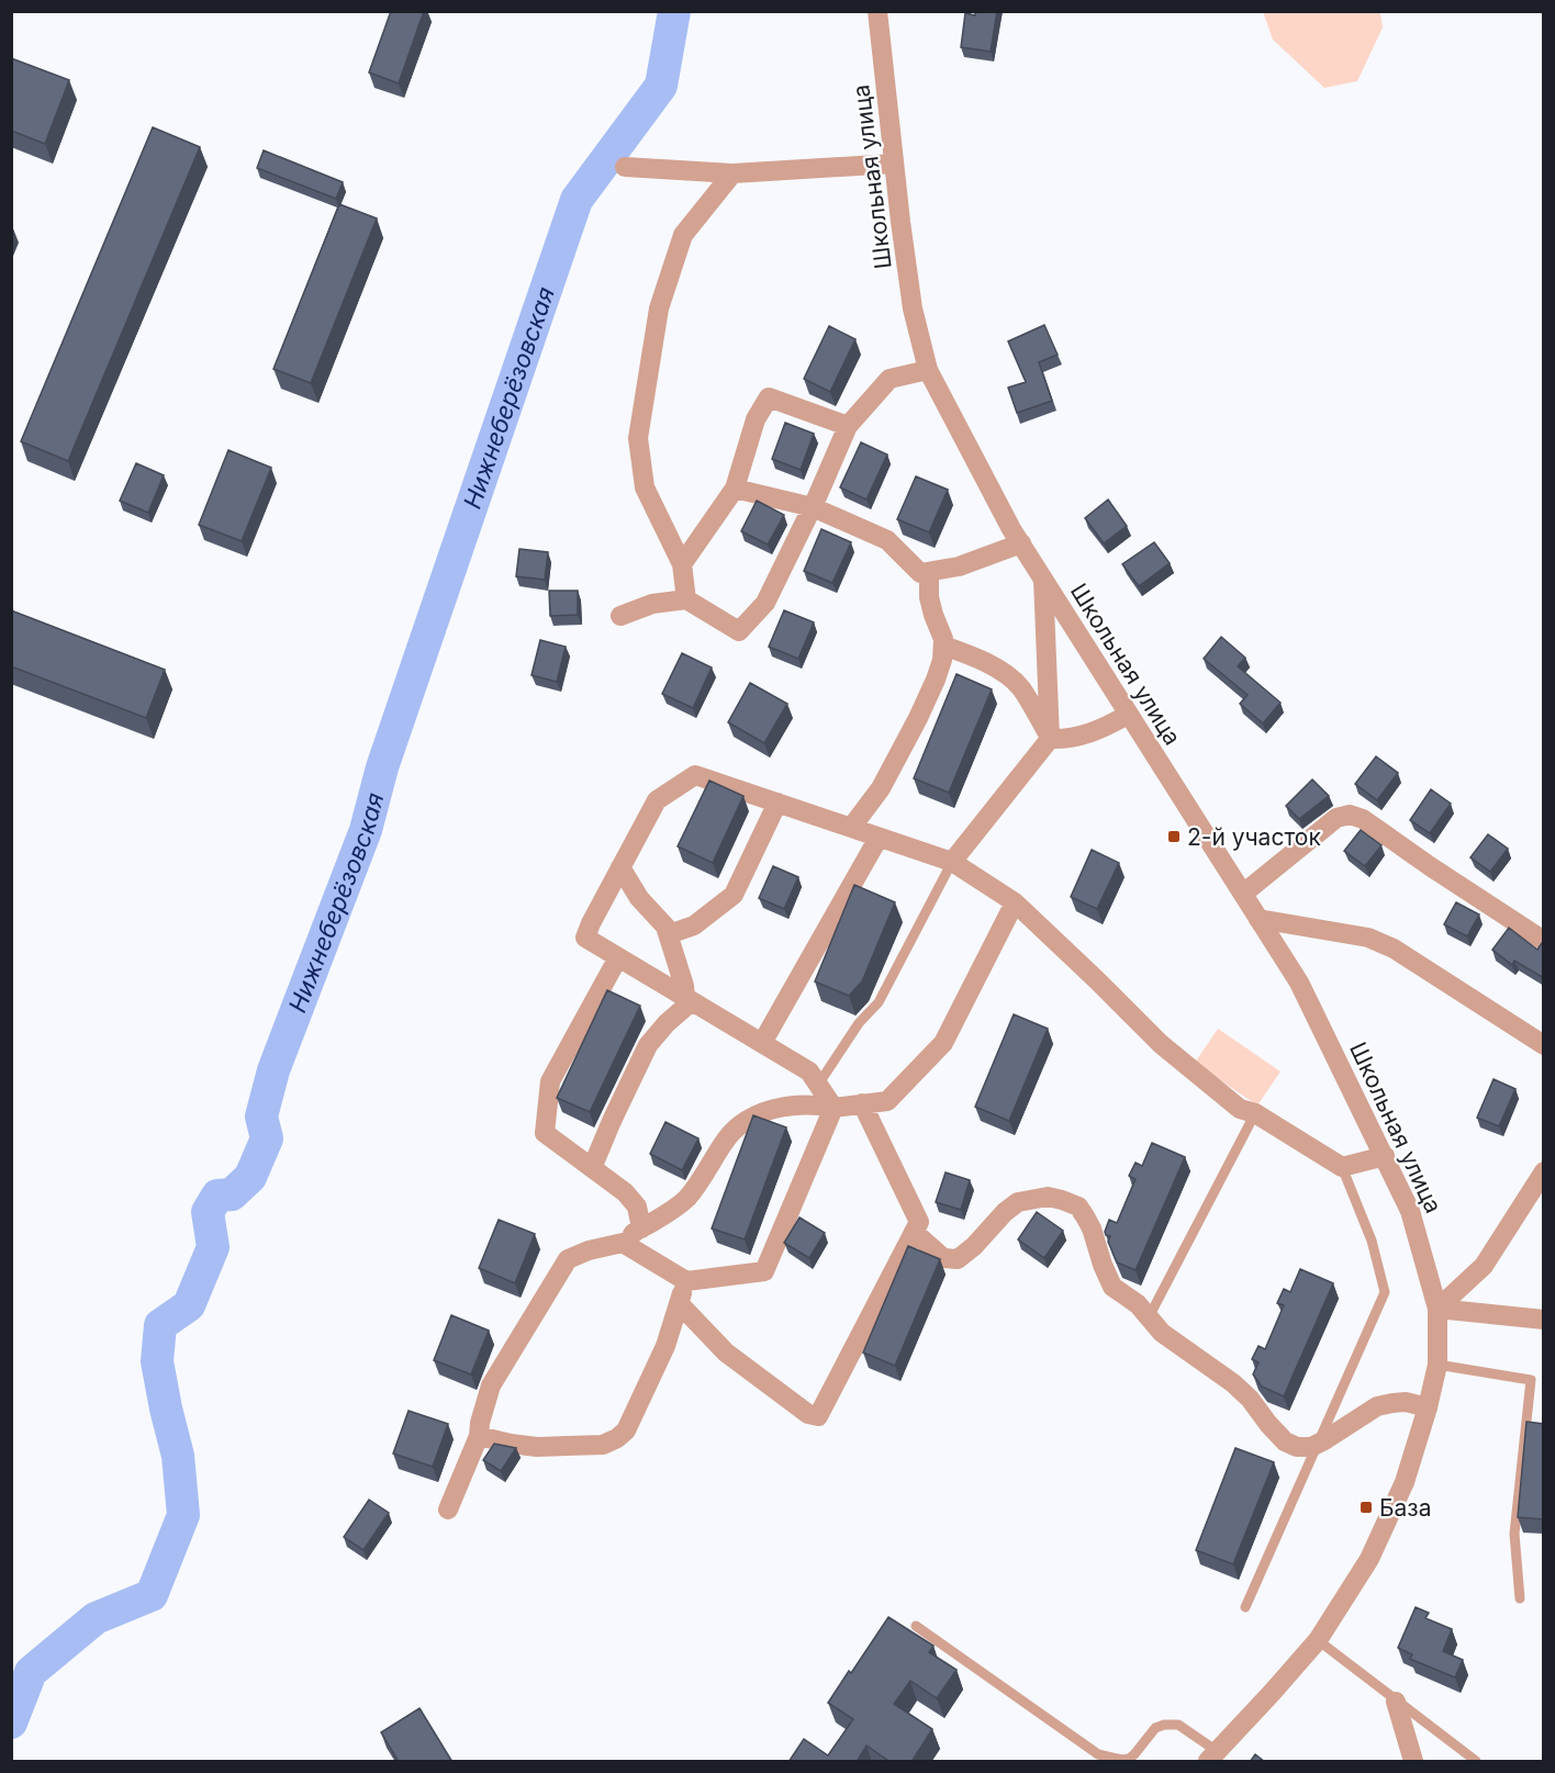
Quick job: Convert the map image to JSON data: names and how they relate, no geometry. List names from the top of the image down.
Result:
{
  "streets": {
    "street": ["Школьная улица"]
  },
  "water": ["Нижнеберёзовская"],
  "places": {
    "transit": ["2-й участок", "База"]
  }
}
